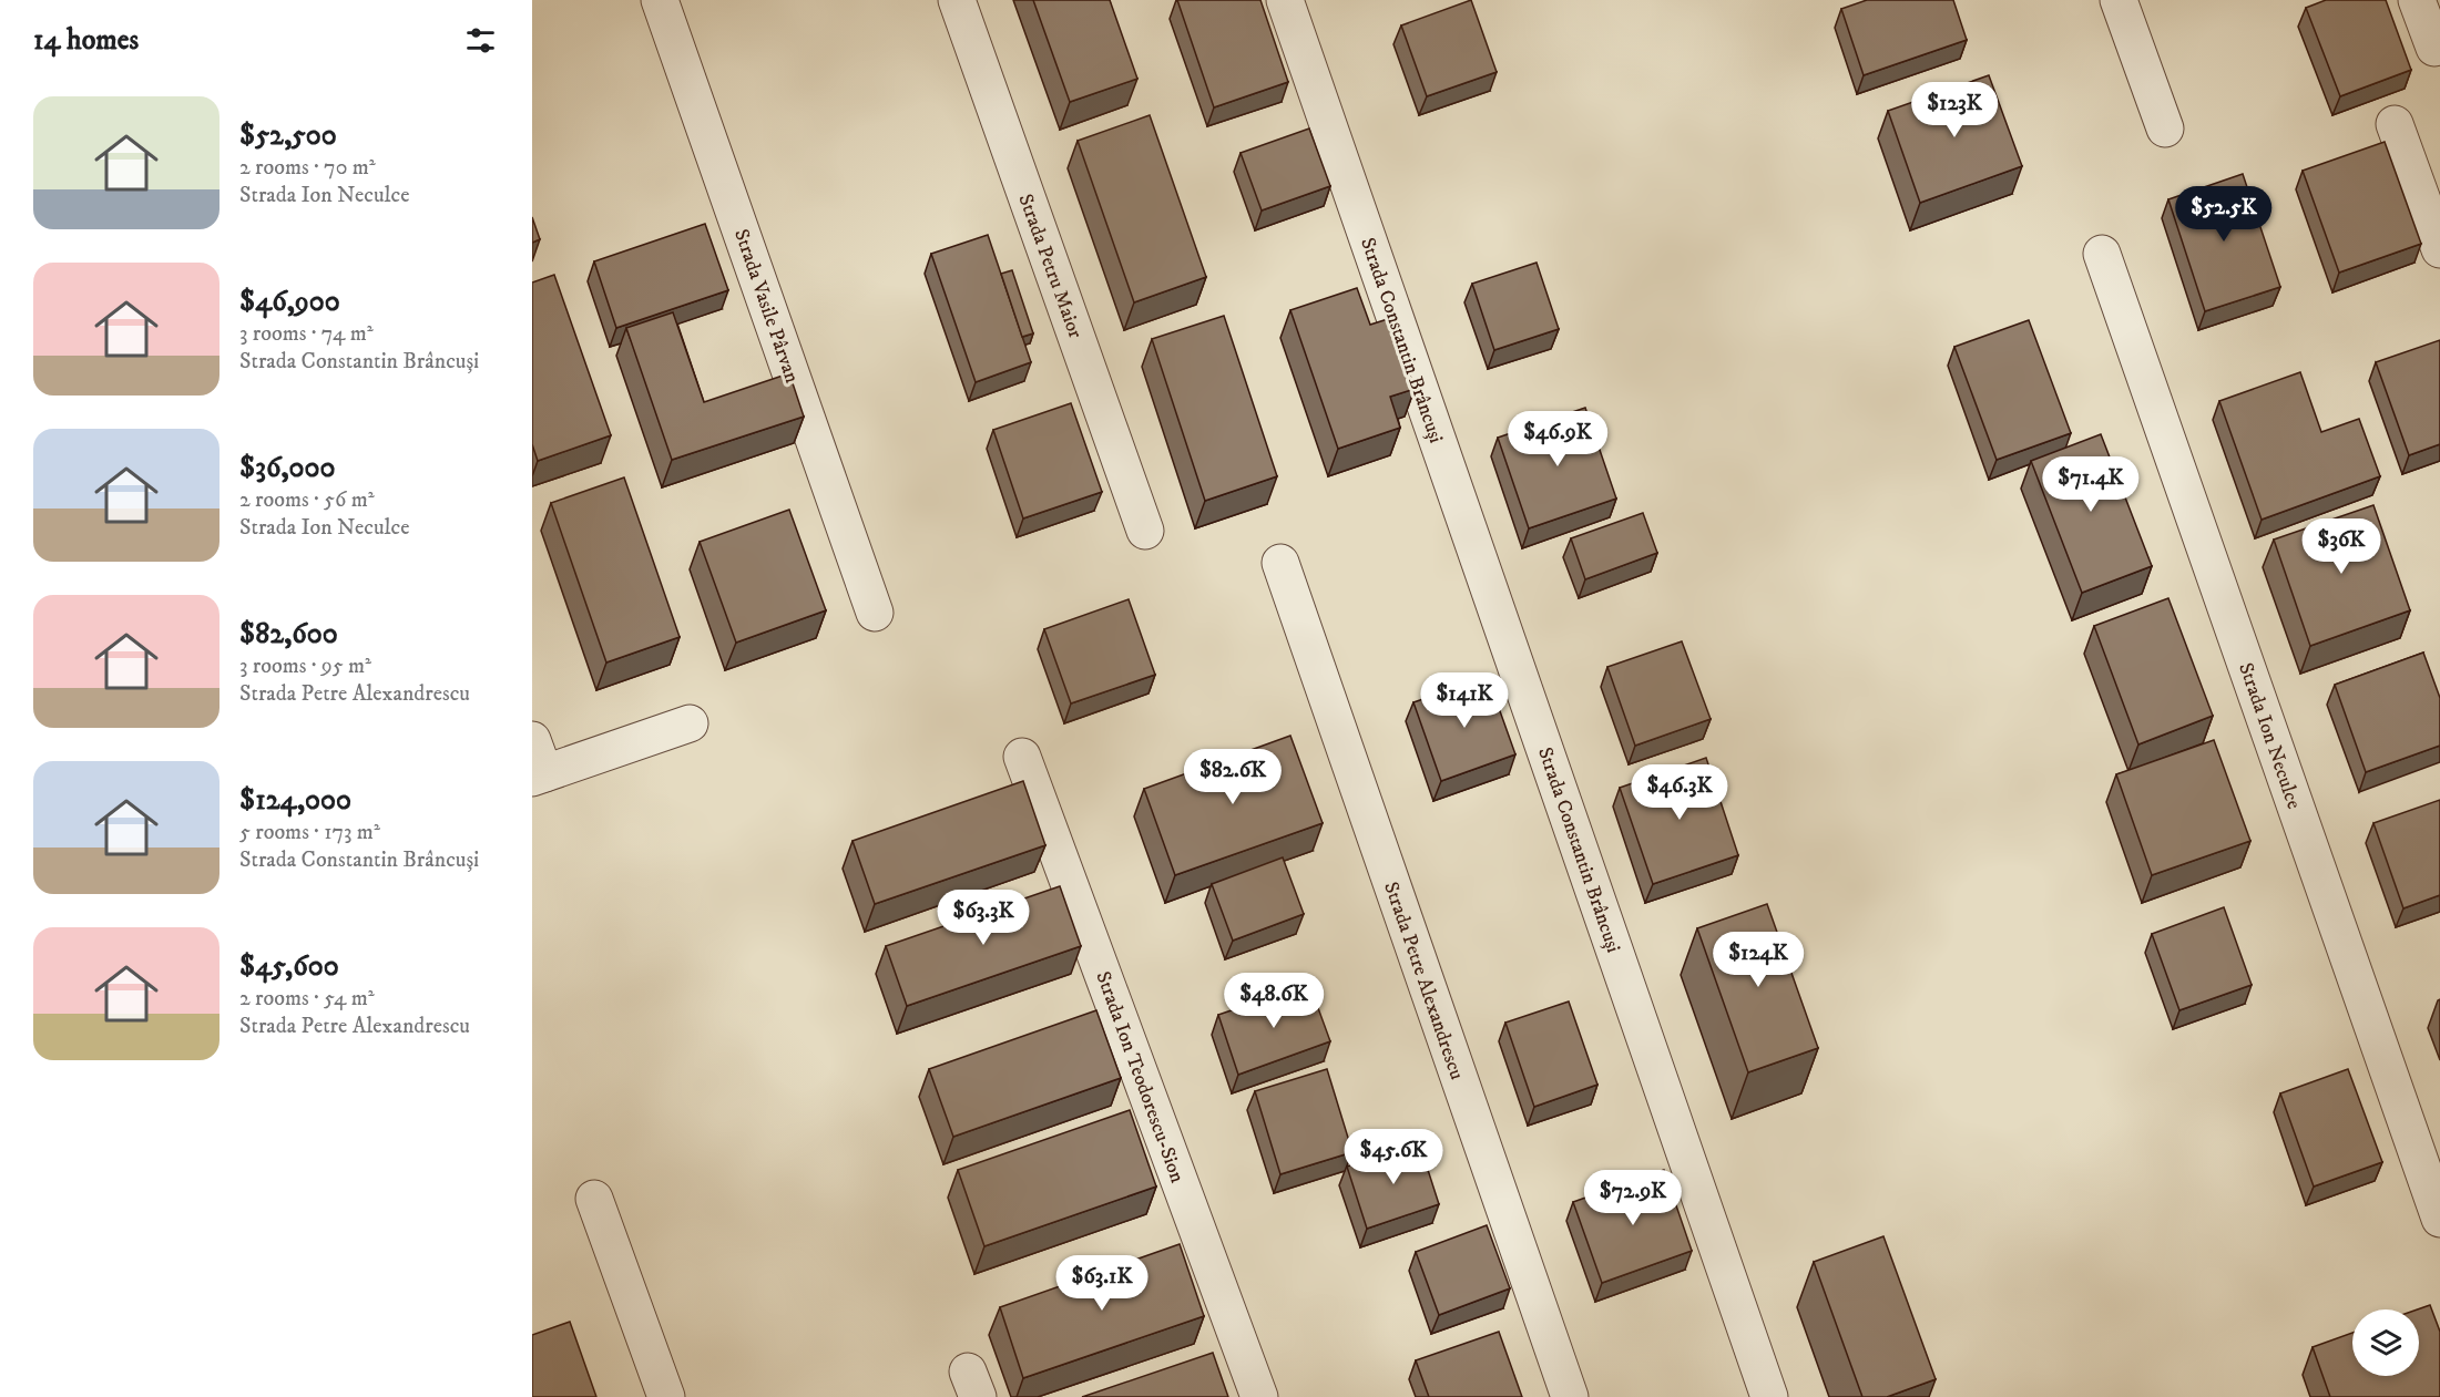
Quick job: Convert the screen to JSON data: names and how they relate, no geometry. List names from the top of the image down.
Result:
{
  "streets": {
    "street": [
      "Strada Petru Maior",
      "Strada Vasile Pârvan",
      "Strada Constantin Brâncuși",
      "Strada Ion Neculce",
      "Strada Petre Alexandrescu",
      "Strada Ion Teodorescu-Sion"
    ]
  },
  "page": {
    "heading": "14 homes",
    "list": [
      {
        "name": "$52,500",
        "note": "2 rooms · 70 m² · Strada Ion Neculce"
      },
      {
        "name": "$46,900",
        "note": "3 rooms · 74 m² · Strada Constantin Brâncuși"
      },
      {
        "name": "$36,000",
        "note": "2 rooms · 56 m² · Strada Ion Neculce"
      },
      {
        "name": "$82,600",
        "note": "3 rooms · 95 m² · Strada Petre Alexandrescu"
      },
      {
        "name": "$124,000",
        "note": "5 rooms · 173 m² · Strada Constantin Brâncuși"
      },
      {
        "name": "$45,600",
        "note": "2 rooms · 54 m² · Strada Petre Alexandrescu"
      }
    ],
    "price": [
      "$123K",
      "$52.5K",
      "$46.9K",
      "$71.4K",
      "$36K",
      "$141K",
      "$82.6K",
      "$46.3K",
      "$63.3K",
      "$124K",
      "$48.6K",
      "$45.6K",
      "$72.9K",
      "$63.1K"
    ]
  }
}
